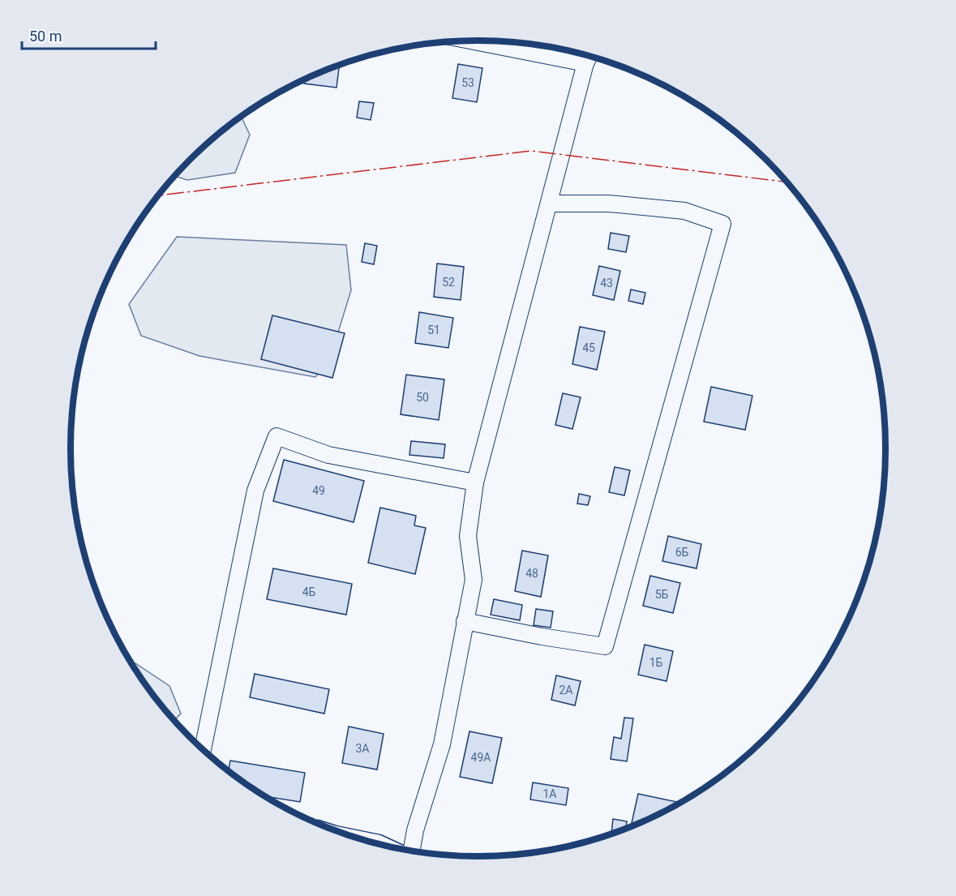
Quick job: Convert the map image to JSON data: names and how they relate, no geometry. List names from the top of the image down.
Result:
{
  "house_numbers": [
    "53",
    "52",
    "43",
    "51",
    "45",
    "50",
    "49",
    "6Б",
    "48",
    "4Б",
    "5Б",
    "1Б",
    "2А",
    "3А",
    "49А",
    "1А"
  ],
  "scale_bar": "50 m"
}
